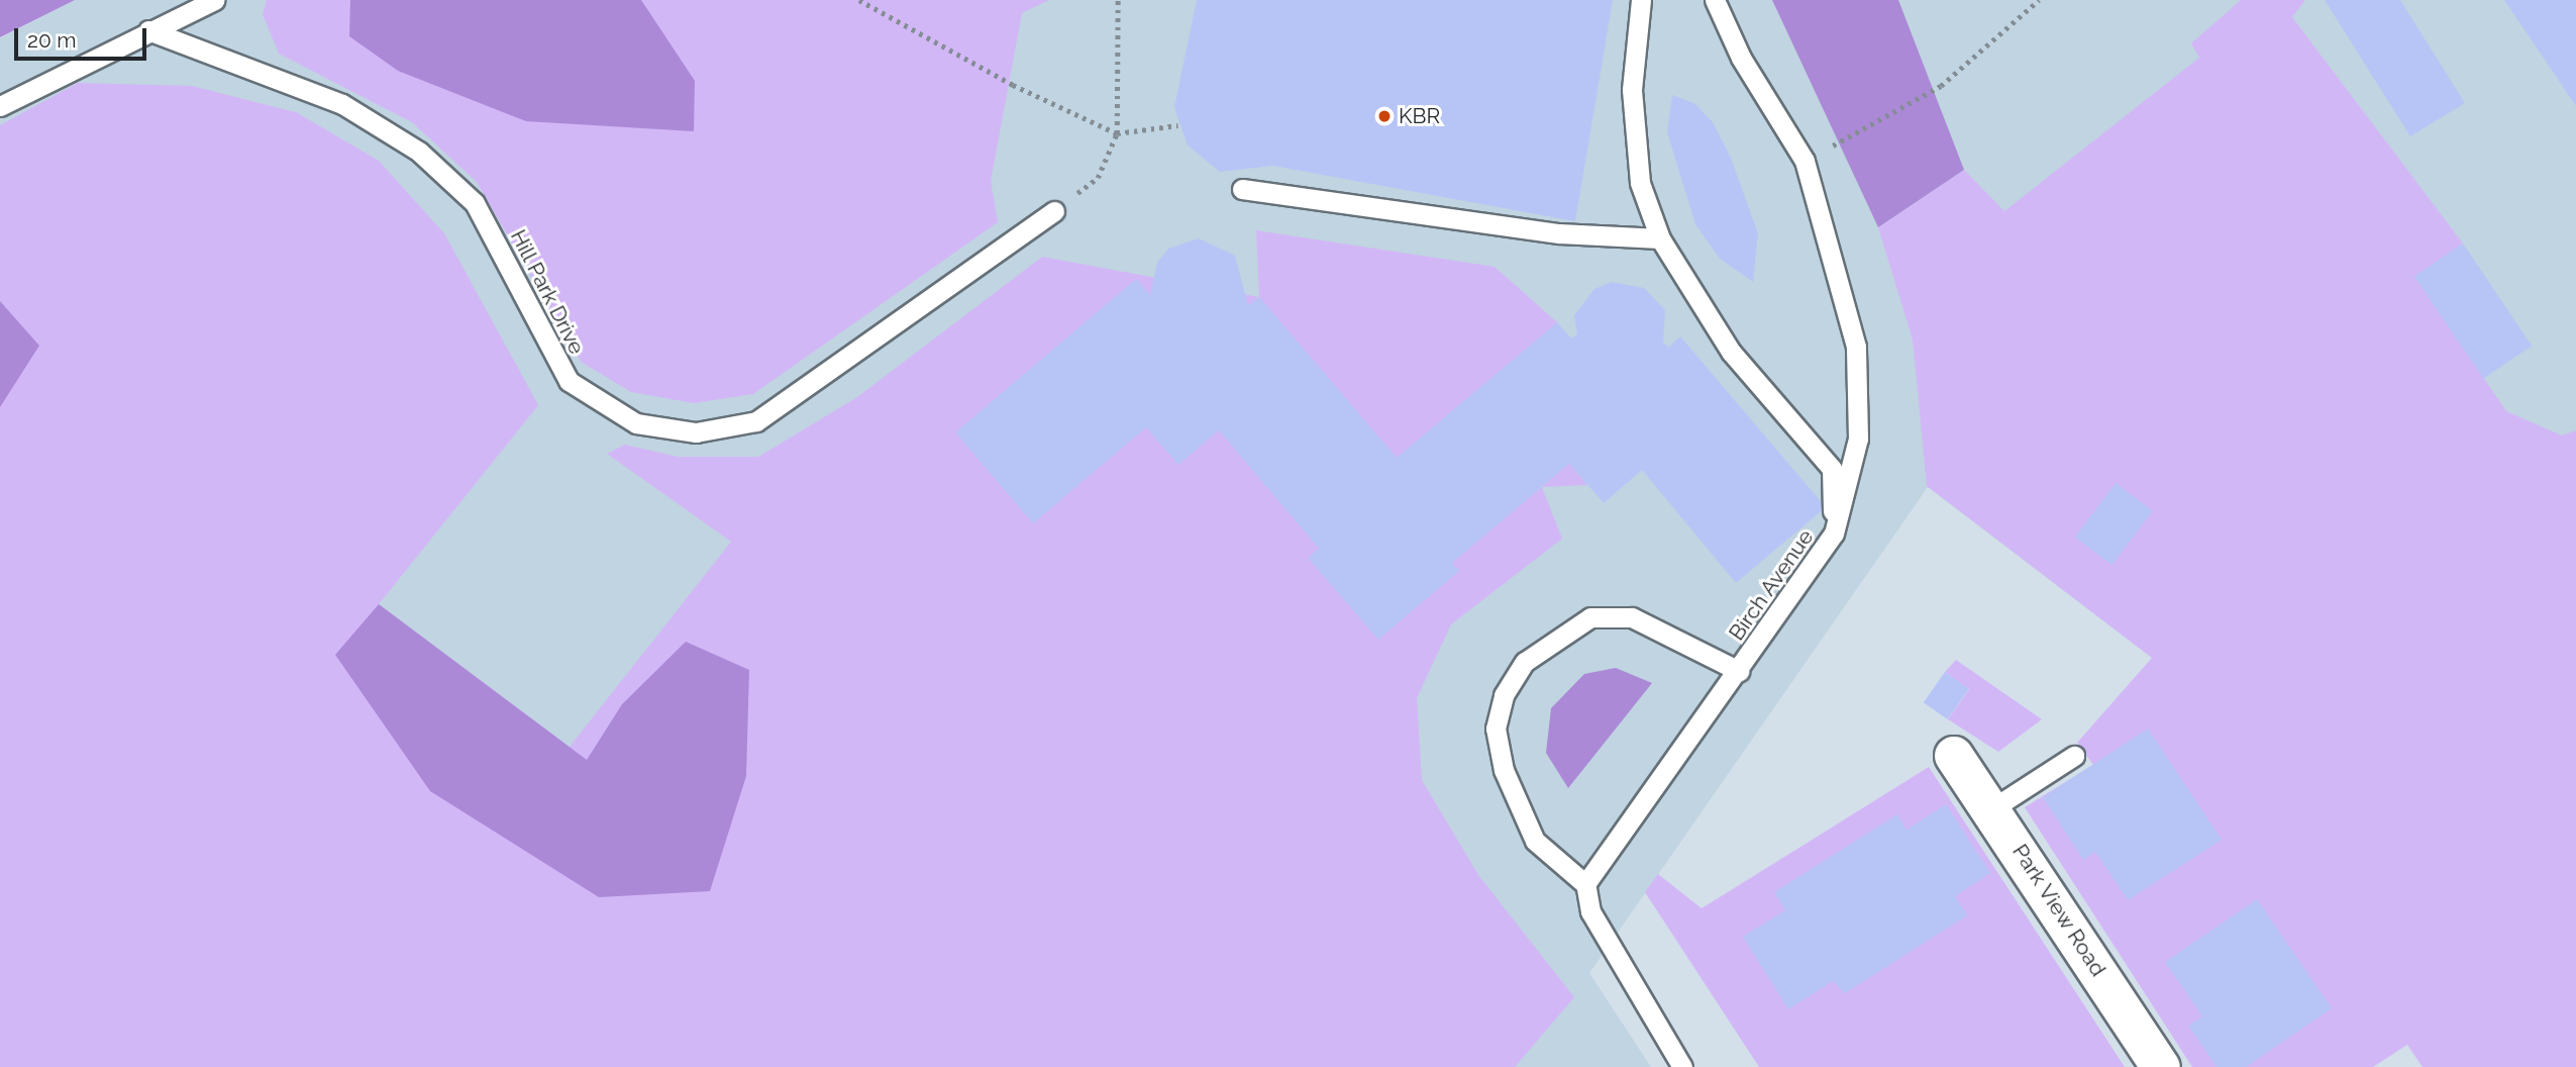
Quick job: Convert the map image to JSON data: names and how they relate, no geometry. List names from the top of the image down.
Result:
{
  "streets": {
    "street": ["Park View Road"],
    "lane": ["Hill Park Drive", "Birch Avenue"]
  },
  "places": ["KBR"],
  "scale_bar": "20 m"
}
